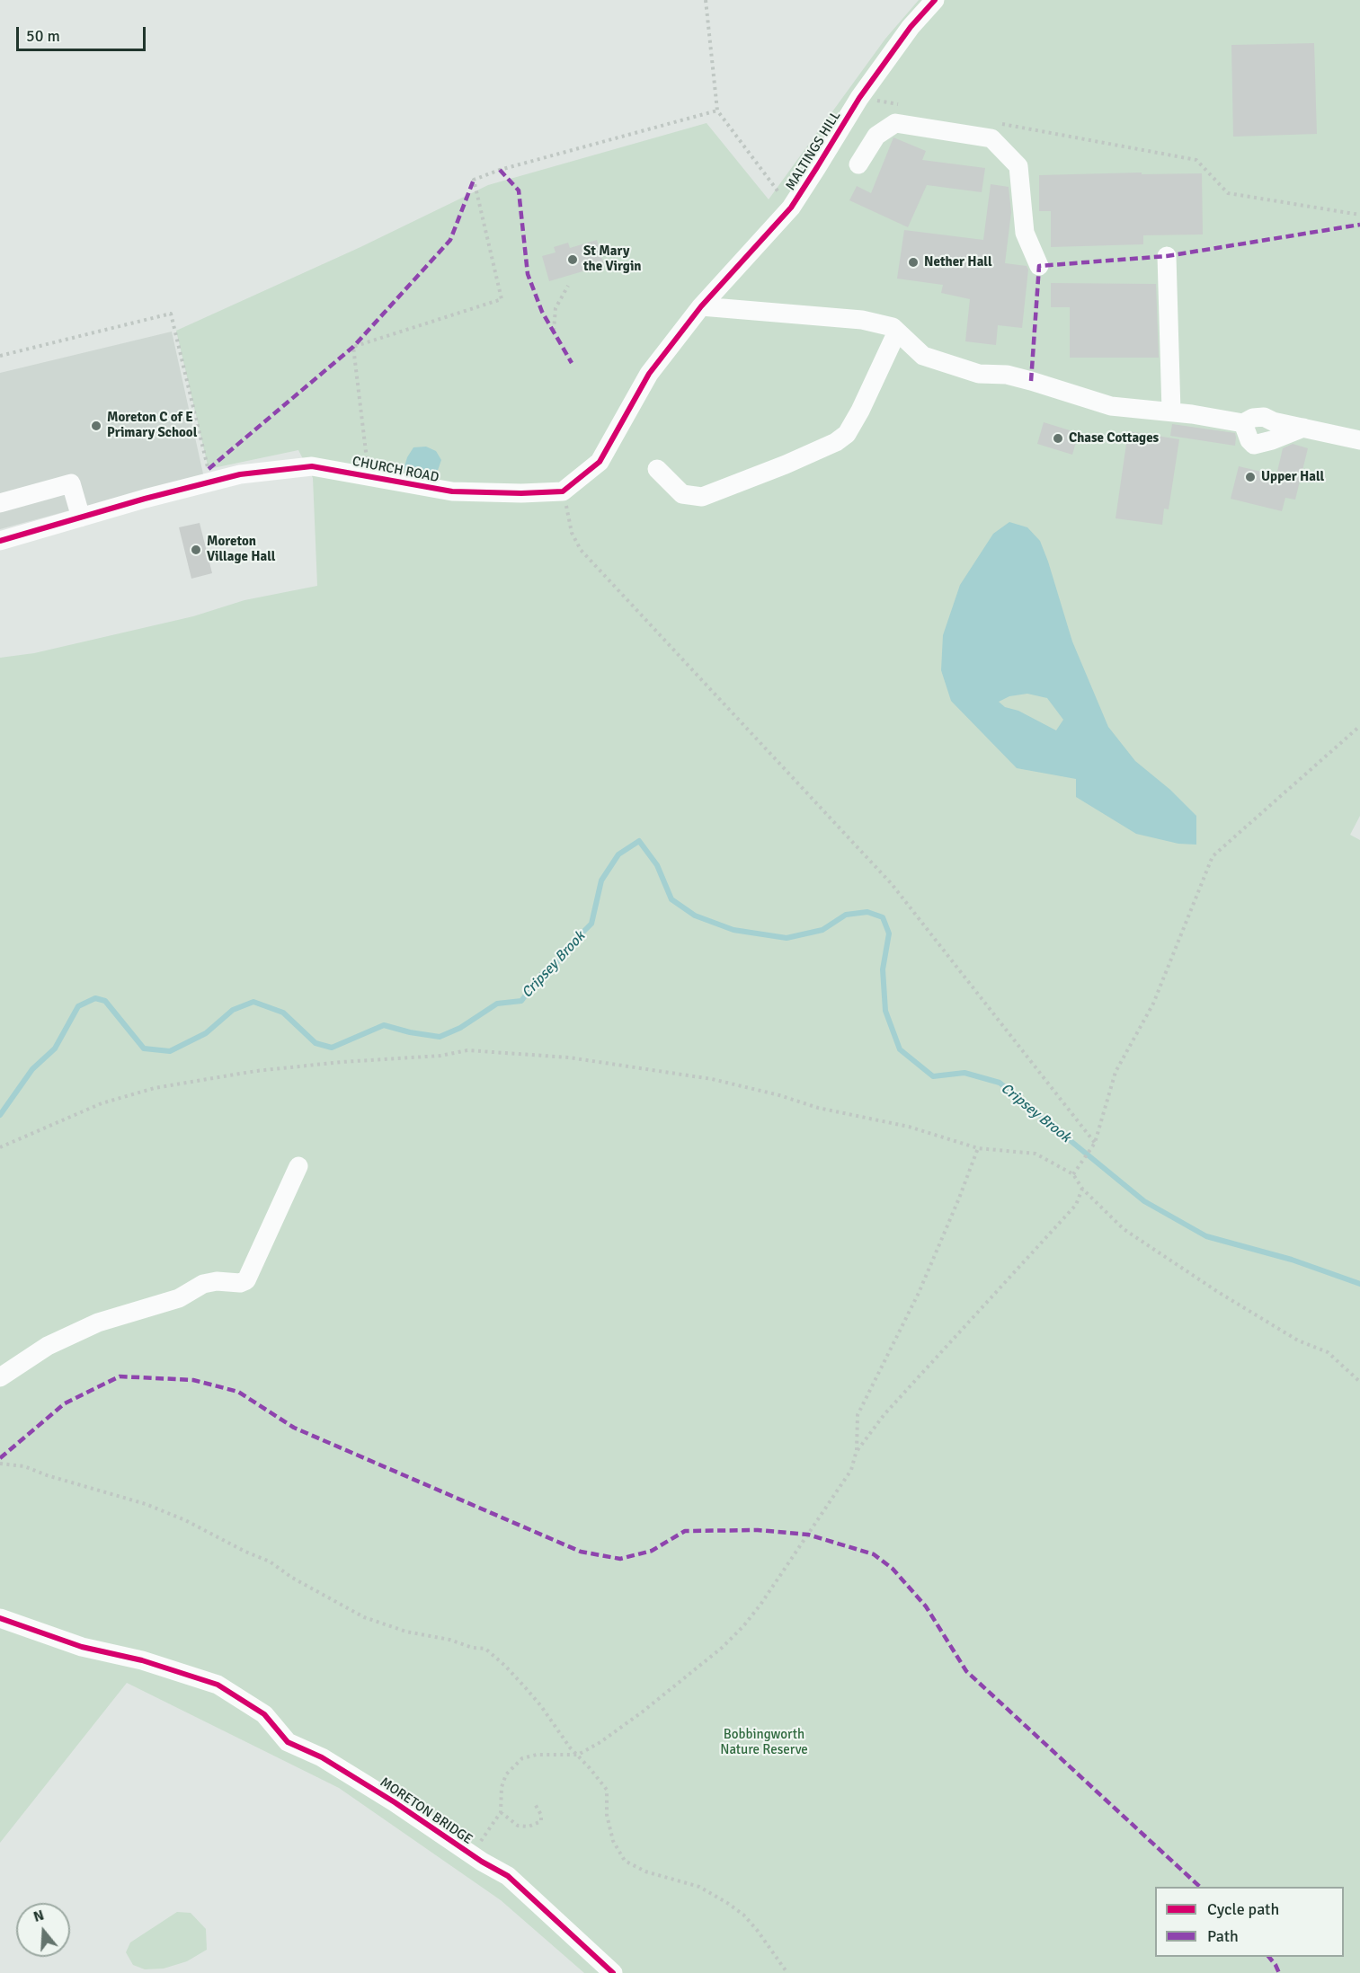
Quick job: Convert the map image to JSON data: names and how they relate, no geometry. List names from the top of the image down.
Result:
{
  "streets": {
    "street": ["MALTINGS HILL", "CHURCH ROAD", "MORETON BRIDGE"]
  },
  "water": ["Cripsey Brook"],
  "parks": ["Bobbingworth Nature Reserve"],
  "places": [
    "St Mary the Virgin",
    "Nether Hall",
    "Moreton C of E Primary School",
    "Chase Cottages",
    "Upper Hall",
    "Moreton Village Hall"
  ],
  "legend": ["Cycle path", "Path"],
  "scale_bar": "50 m",
  "north": "top"
}
